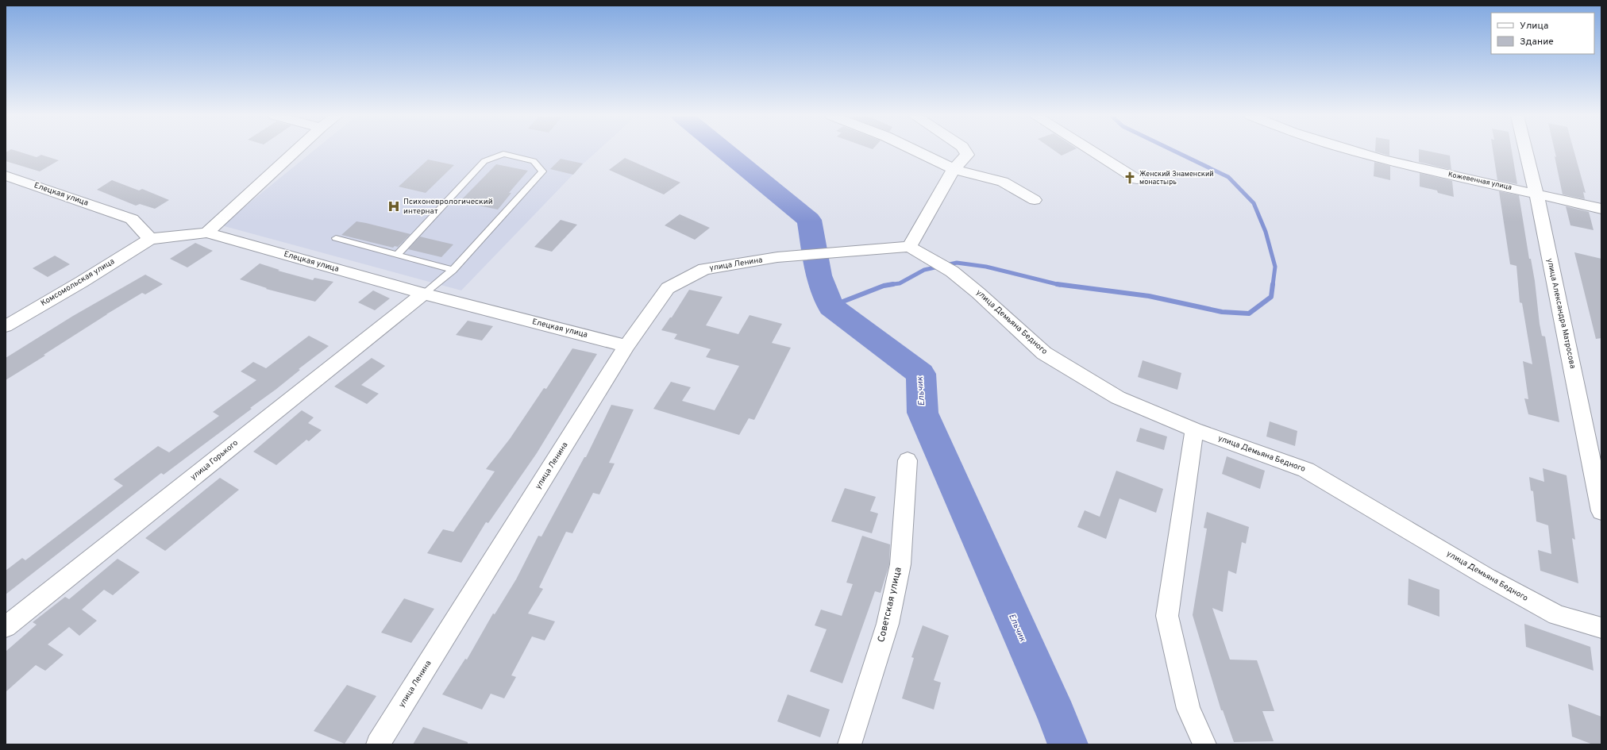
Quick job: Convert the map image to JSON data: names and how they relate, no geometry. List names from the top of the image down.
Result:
{
  "streets": {
    "street": [
      "Кожевенная улица",
      "Елецкая улица",
      "улица Ленина",
      "Комсомольская улица",
      "улица Александра Матросова",
      "улица Демьяна Бедного",
      "улица Горького",
      "Советская улица"
    ]
  },
  "crossings": [
    ["Кожевенная улица", "улица Александра Матросова"],
    ["Елецкая улица", "улица Ленина"],
    ["Елецкая улица", "Комсомольская улица"],
    ["Елецкая улица", "улица Горького"],
    ["улица Ленина", "улица Демьяна Бедного"]
  ],
  "water": ["Ельчик"],
  "places": {
    "church": ["Женский Знаменский монастырь"],
    "hospital": ["Психоневрологический интернат"]
  },
  "legend": ["Улица", "Здание"]
}
